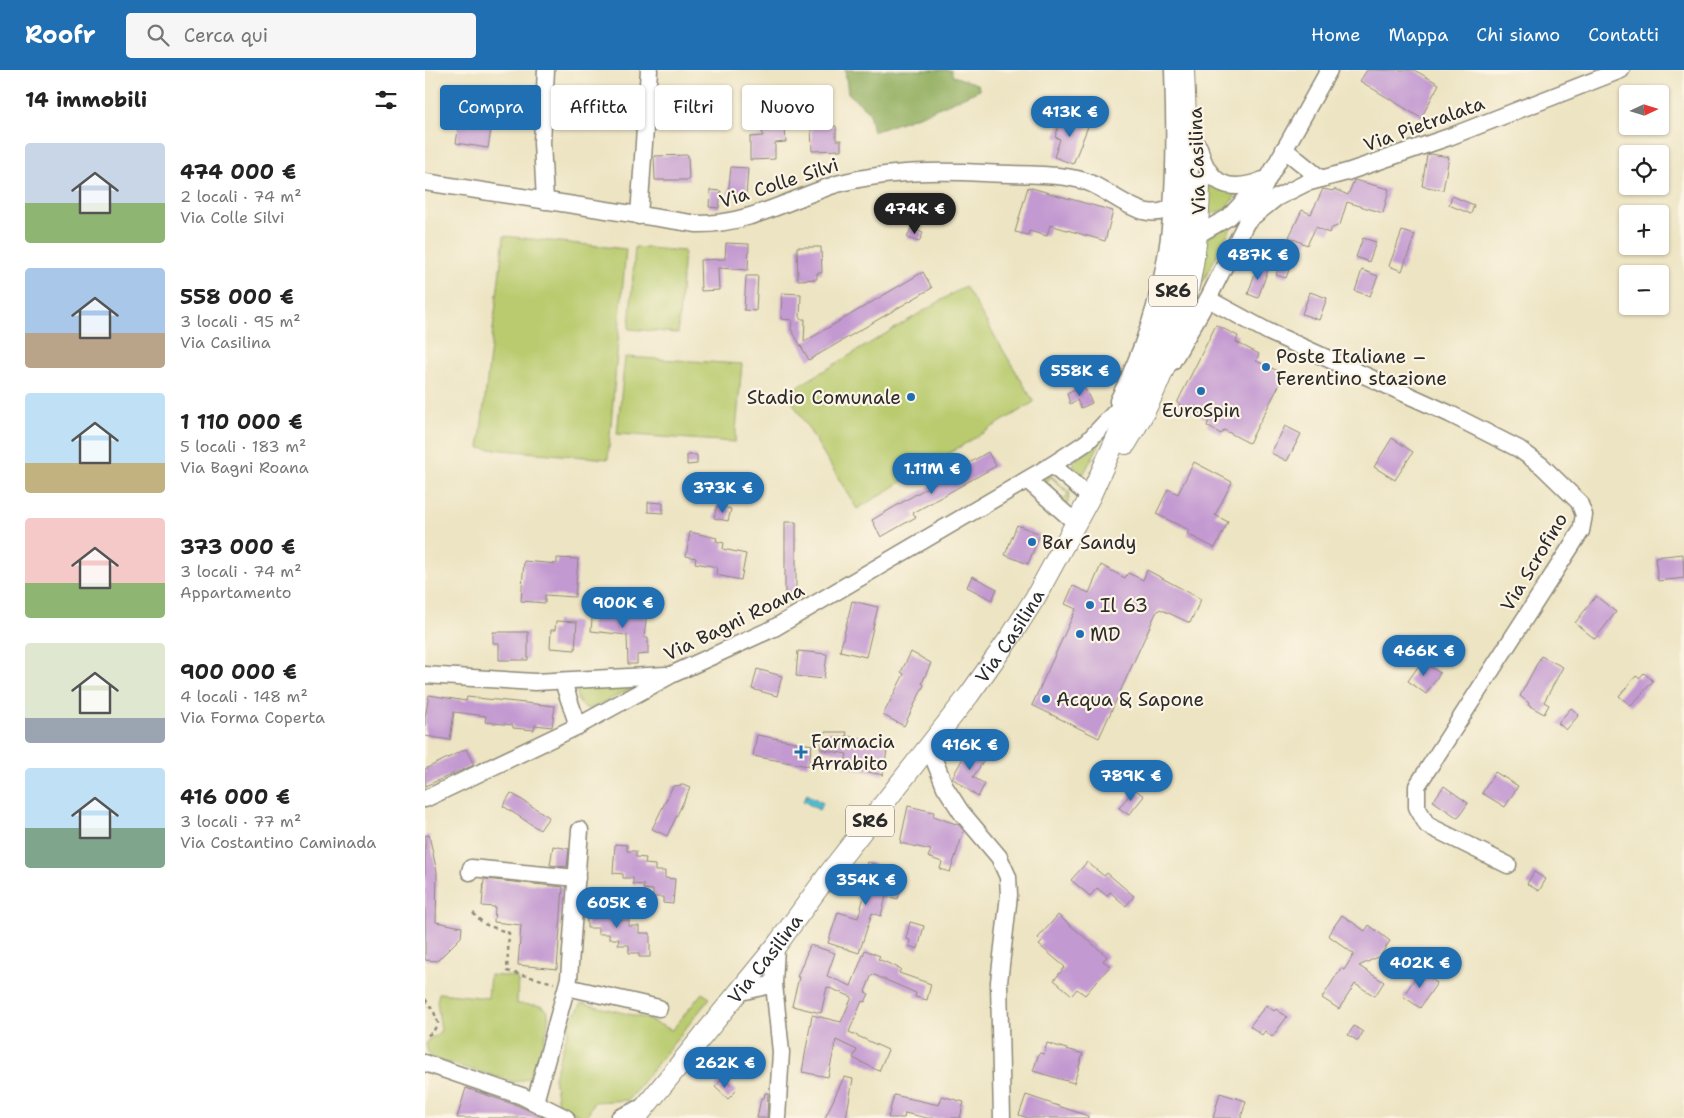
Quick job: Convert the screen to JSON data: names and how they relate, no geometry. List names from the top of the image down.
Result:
{
  "streets": {
    "main road": ["Via Casilina", "SR6"],
    "street": [
      "Via Pietralata",
      "Via Colle Silvi",
      "Via Scrofino",
      "Via Bagni Roana"
    ]
  },
  "places": {
    "other": [
      "Poste Italiane – Ferentino stazione",
      "EuroSpin",
      "Stadio Comunale",
      "Bar Sandy",
      "Il 63",
      "MD",
      "Acqua & Sapone"
    ],
    "health": ["Farmacia Arrabito"]
  },
  "north": "right",
  "page": {
    "header": "Roofr",
    "search": "Cerca qui",
    "nav": [
      "Home",
      "Mappa",
      "Chi siamo",
      "Contatti"
    ],
    "heading": "14 immobili",
    "map_buttons": ["+", "−"],
    "chip": [
      "Compra",
      "Affitta",
      "Filtri",
      "Nuovo"
    ],
    "price": [
      "413K €",
      "474K €",
      "487K €",
      "558K €",
      "1.11M €",
      "373K €",
      "900K €",
      "466K €",
      "416K €",
      "789K €",
      "354K €",
      "605K €",
      "402K €",
      "262K €"
    ],
    "list": [
      {
        "name": "474 000 €",
        "note": "2 locali · 74 m² · Via Colle Silvi"
      },
      {
        "name": "558 000 €",
        "note": "3 locali · 95 m² · Via Casilina"
      },
      {
        "name": "1 110 000 €",
        "note": "5 locali · 183 m² · Via Bagni Roana"
      },
      {
        "name": "373 000 €",
        "note": "3 locali · 74 m² · Appartamento"
      },
      {
        "name": "900 000 €",
        "note": "4 locali · 148 m² · Via Forma Coperta"
      },
      {
        "name": "416 000 €",
        "note": "3 locali · 77 m² · Via Costantino Caminada"
      }
    ]
  }
}
